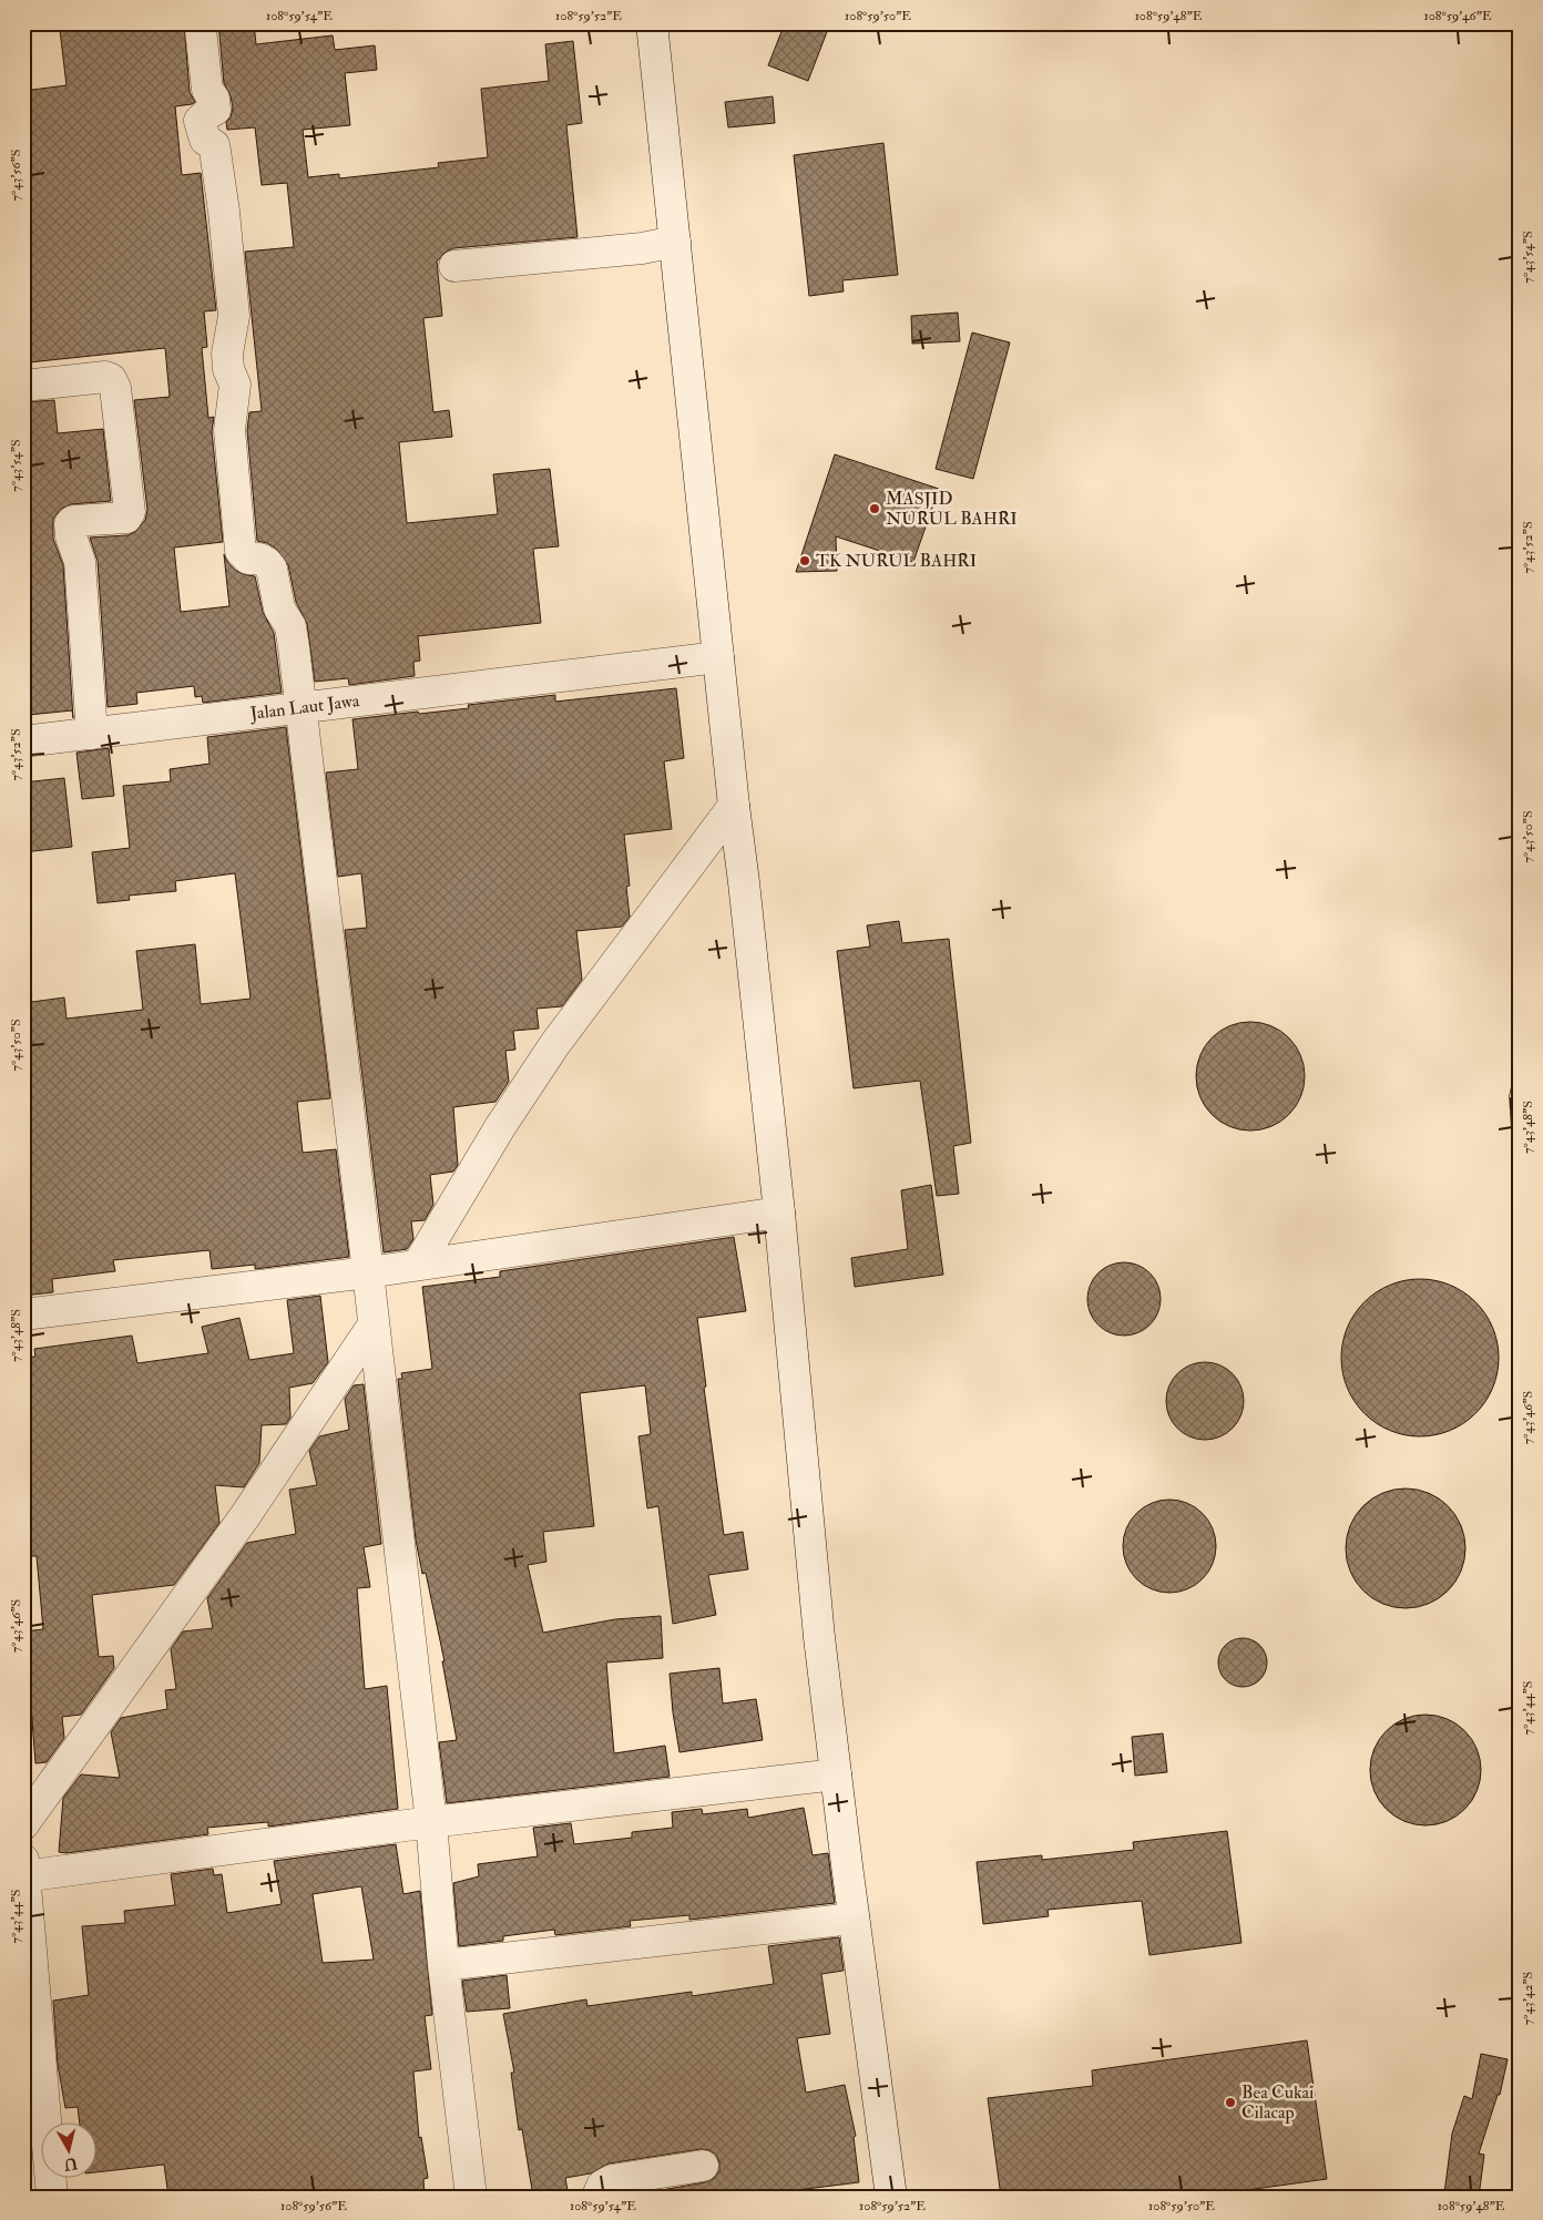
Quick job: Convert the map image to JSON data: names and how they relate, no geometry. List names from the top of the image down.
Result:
{
  "streets": {
    "street": ["Jalan Laut Jawa"]
  },
  "places": ["MASJID NURUL BAHRI", "TK NURUL BAHRI", "Bea Cukai Cilacap"],
  "north": "bottom",
  "coordinates": [
    "108°59'54\"E",
    "108°59'52\"E",
    "108°59'50\"E",
    "108°59'48\"E",
    "108°59'46\"E",
    "7°43'56\"S",
    "7°43'54\"S",
    "7°43'52\"S",
    "7°43'50\"S",
    "7°43'48\"S",
    "7°43'46\"S",
    "7°43'44\"S",
    "7°43'42\"S",
    "108°59'56\"E"
  ]
}
